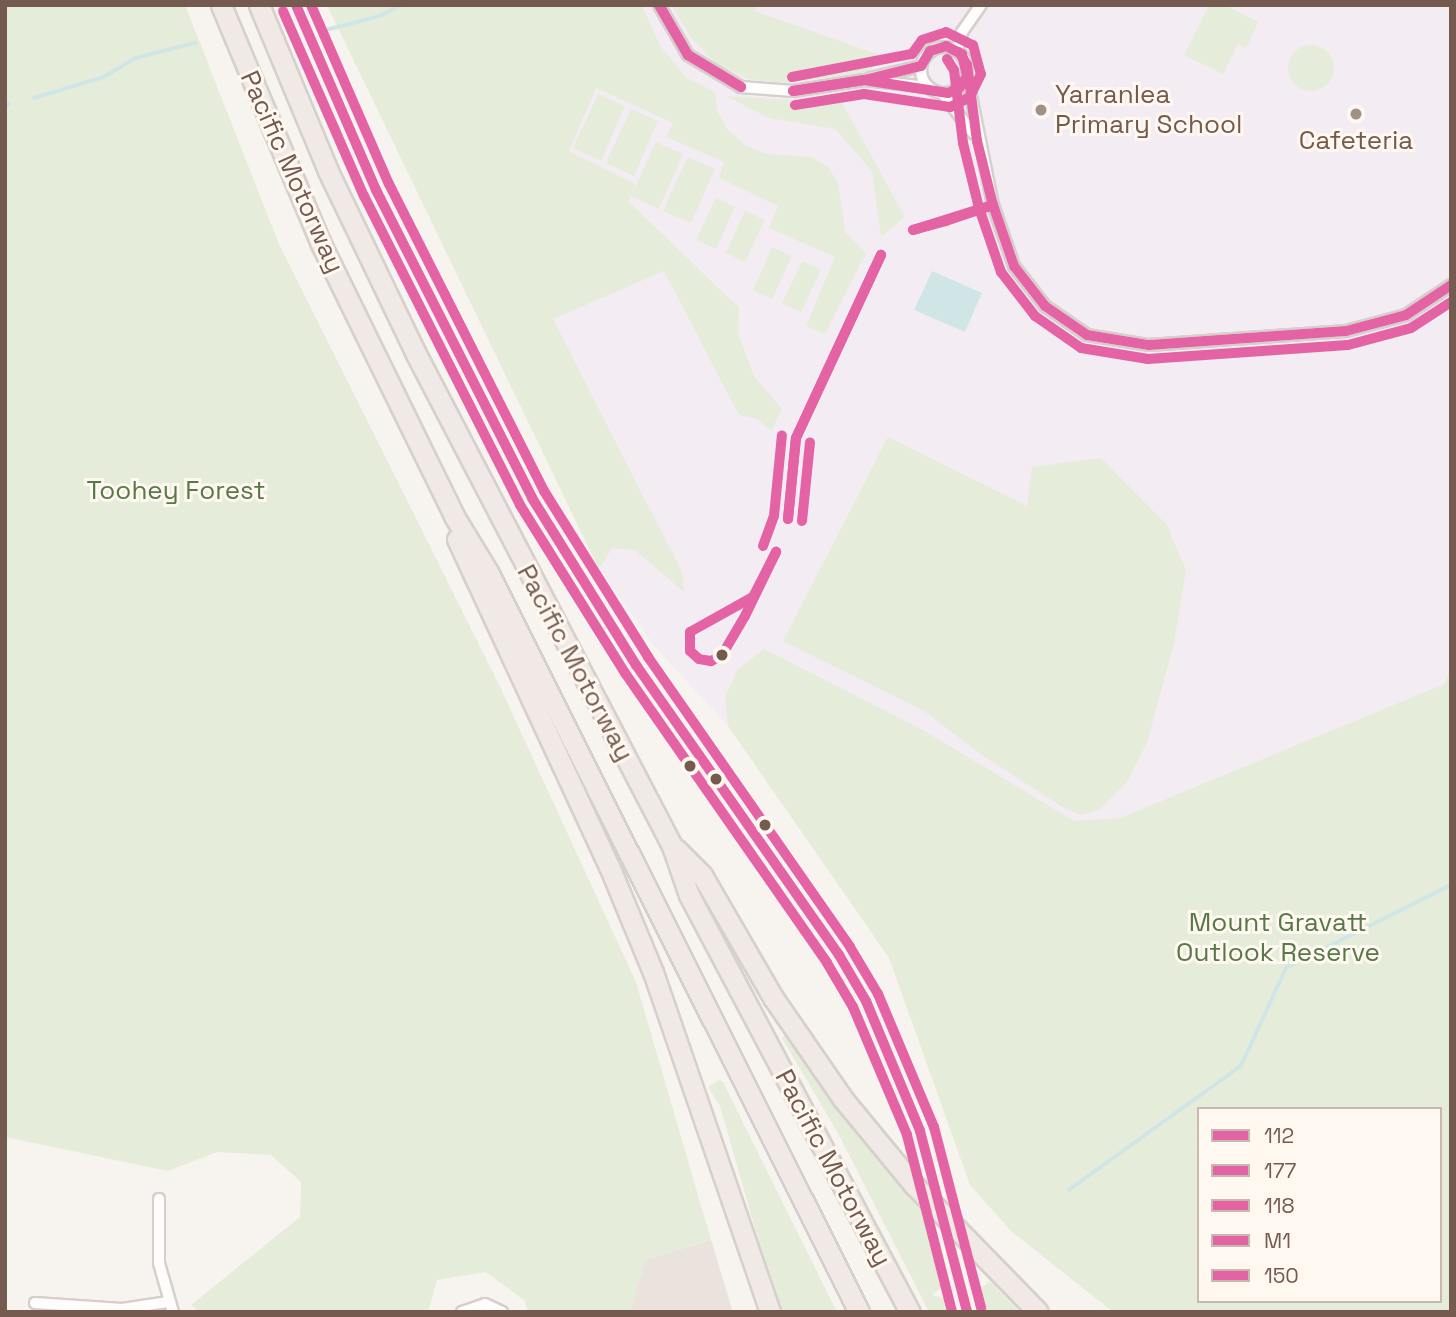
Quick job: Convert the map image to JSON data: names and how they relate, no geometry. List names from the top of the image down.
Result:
{
  "streets": {
    "highway": ["Pacific Motorway"]
  },
  "parks": ["Toohey Forest", "Mount Gravatt Outlook Reserve"],
  "places": ["Yarranlea Primary School", "Cafeteria"],
  "lines": [
    "transit line 112",
    "transit line 118",
    "transit line 150",
    "transit line M1",
    "transit line 177"
  ],
  "legend": [
    "112",
    "177",
    "118",
    "M1",
    "150"
  ]
}
